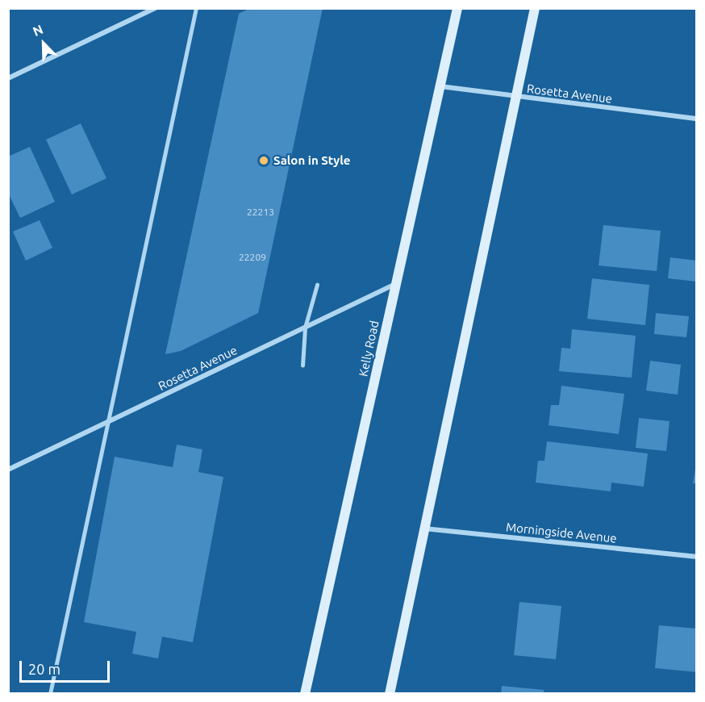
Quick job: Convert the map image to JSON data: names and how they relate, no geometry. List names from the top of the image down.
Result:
{
  "streets": {
    "street": ["Rosetta Avenue", "Kelly Road", "Morningside Avenue"]
  },
  "crossings": [
    ["Rosetta Avenue", "Kelly Road"]
  ],
  "places": ["Salon in Style"],
  "house_numbers": ["22213", "22209"],
  "scale_bar": "20 m",
  "north": "top left"
}
